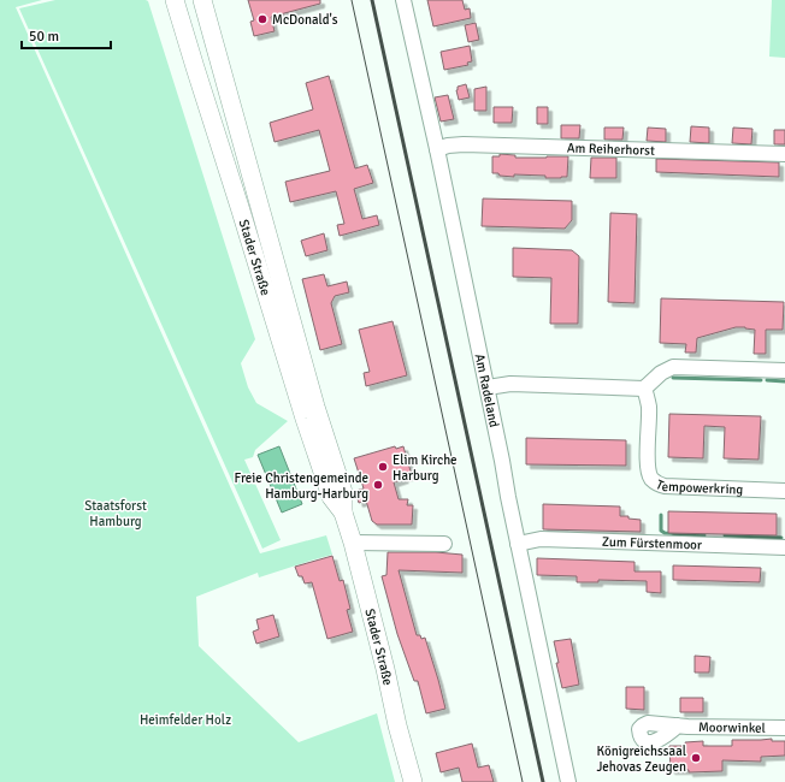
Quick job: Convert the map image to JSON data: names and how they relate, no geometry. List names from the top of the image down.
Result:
{
  "streets": {
    "main road": ["Stader Straße"],
    "street": [
      "Am Reiherhorst",
      "Am Radeland",
      "Tempowerkring",
      "Zum Fürstenmoor",
      "Moorwinkel"
    ]
  },
  "crossings": [
    ["Am Reiherhorst", "Am Radeland"],
    ["Am Radeland", "Zum Fürstenmoor"]
  ],
  "parks": ["Staatsforst Hamburg", "Heimfelder Holz"],
  "places": [
    "McDonald's",
    "Elim Kirche Harburg",
    "Freie Christengemeinde Hamburg-Harburg",
    "Königreichssaal Jehovas Zeugen"
  ],
  "scale_bar": "50 m"
}
